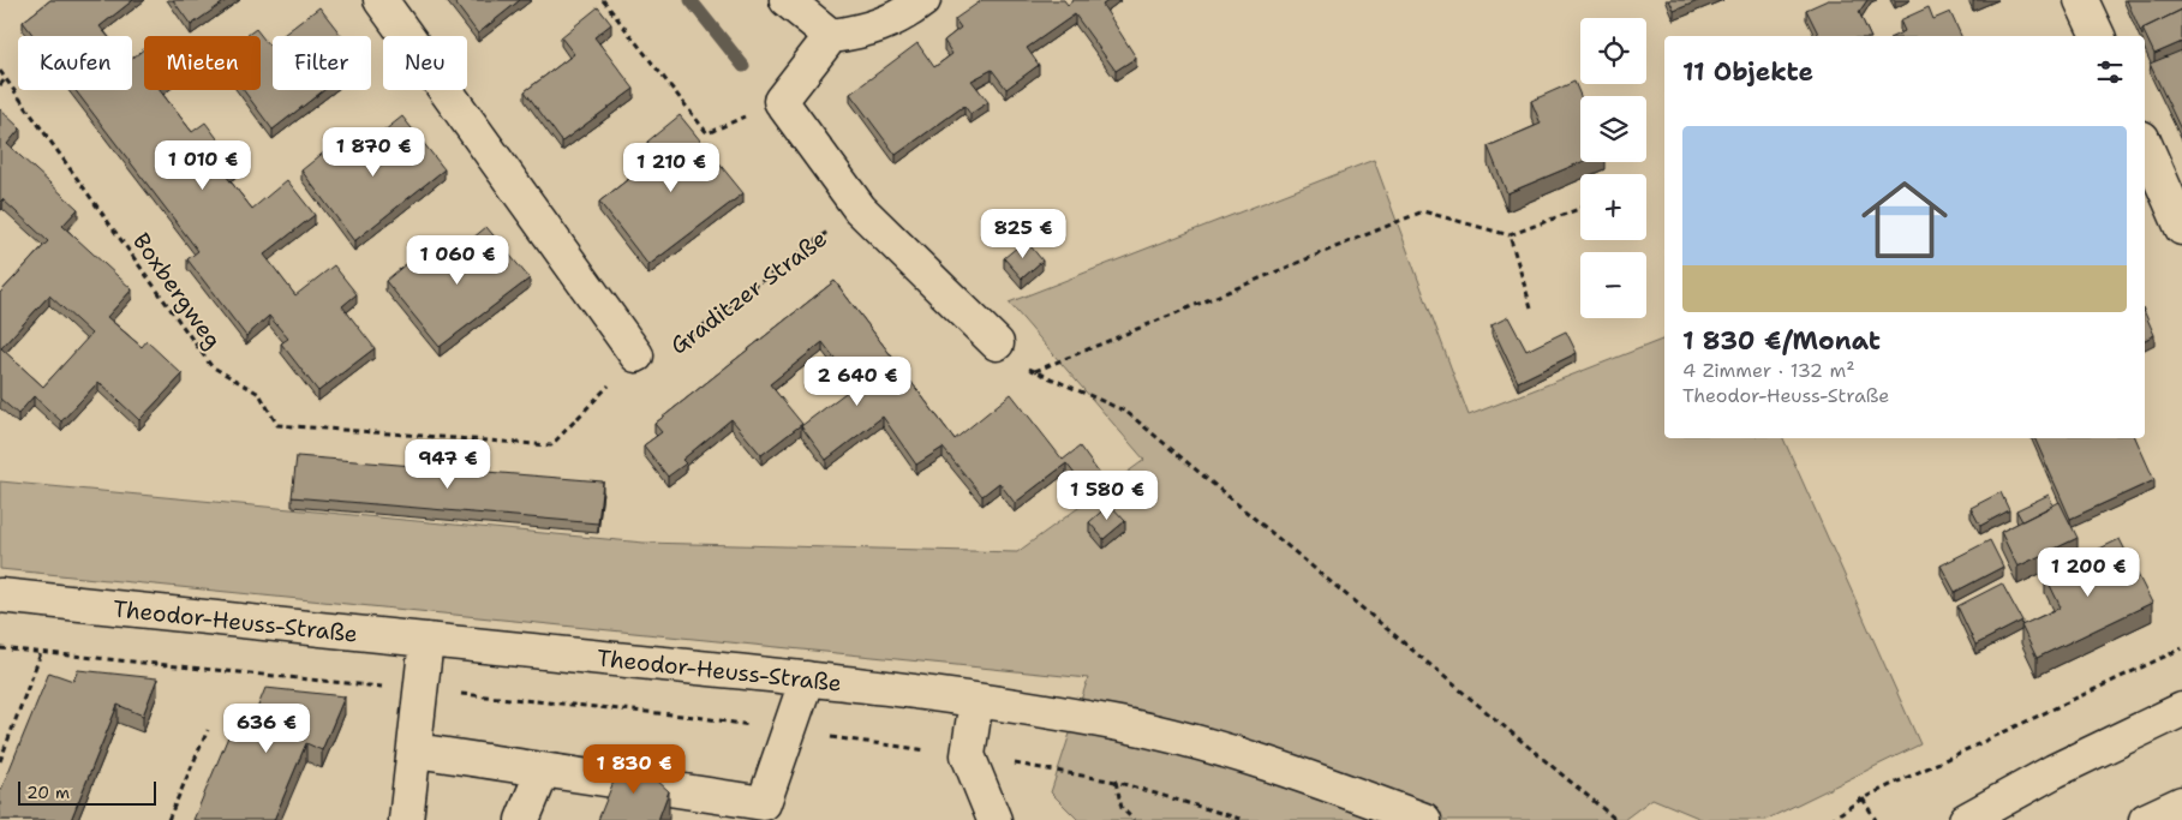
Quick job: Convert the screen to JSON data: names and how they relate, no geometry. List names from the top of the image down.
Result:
{
  "streets": {
    "street": ["Theodor-Heuss-Straße"],
    "path": ["Boxbergweg", "Graditzer Straße"]
  },
  "crossings": [
    ["Boxbergweg", "Graditzer Straße"]
  ],
  "scale_bar": "20 m",
  "page": {
    "map_buttons": ["+", "−"],
    "chip": [
      "Kaufen",
      "Mieten",
      "Filter",
      "Neu"
    ],
    "heading": "11 Objekte",
    "list": [
      {
        "name": "1 830 €/Monat",
        "note": "4 Zimmer · 132 m² · Theodor-Heuss-Straße"
      }
    ],
    "price": [
      "1 870 €",
      "1 010 €",
      "1 210 €",
      "825 €",
      "1 060 €",
      "2 640 €",
      "947 €",
      "1 580 €",
      "1 200 €",
      "636 €",
      "1 830 €"
    ],
    "scale": "20 m"
  }
}
